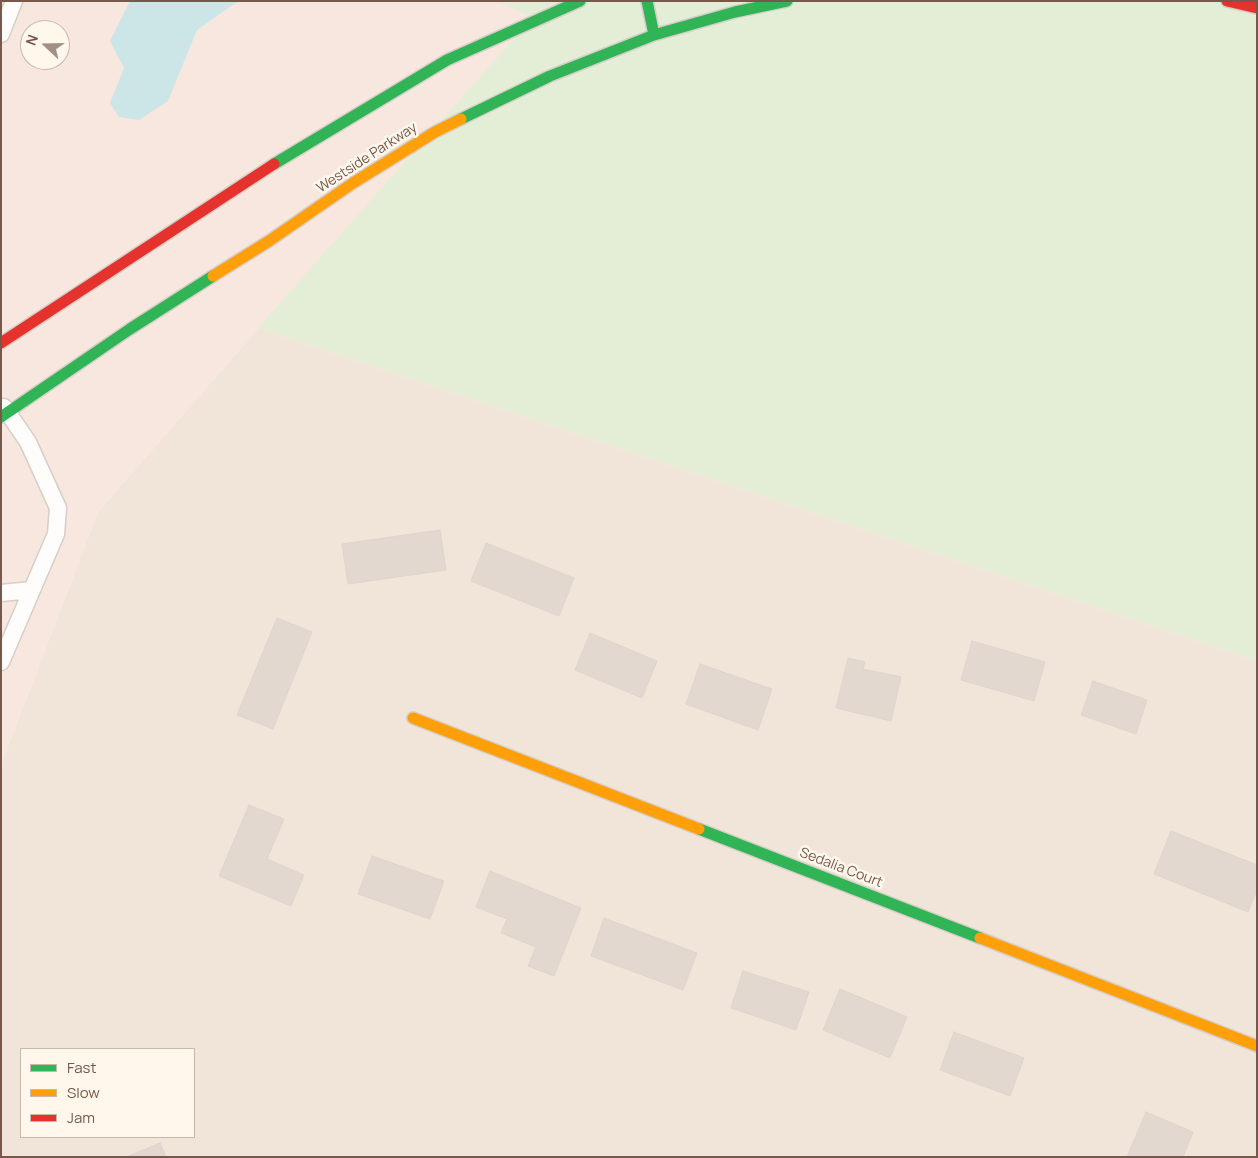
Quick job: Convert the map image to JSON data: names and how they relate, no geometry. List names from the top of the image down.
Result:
{
  "streets": {
    "main road": ["Westside Parkway", "Sedalia Court"]
  },
  "legend": ["Fast", "Slow", "Jam"],
  "north": "left"
}
